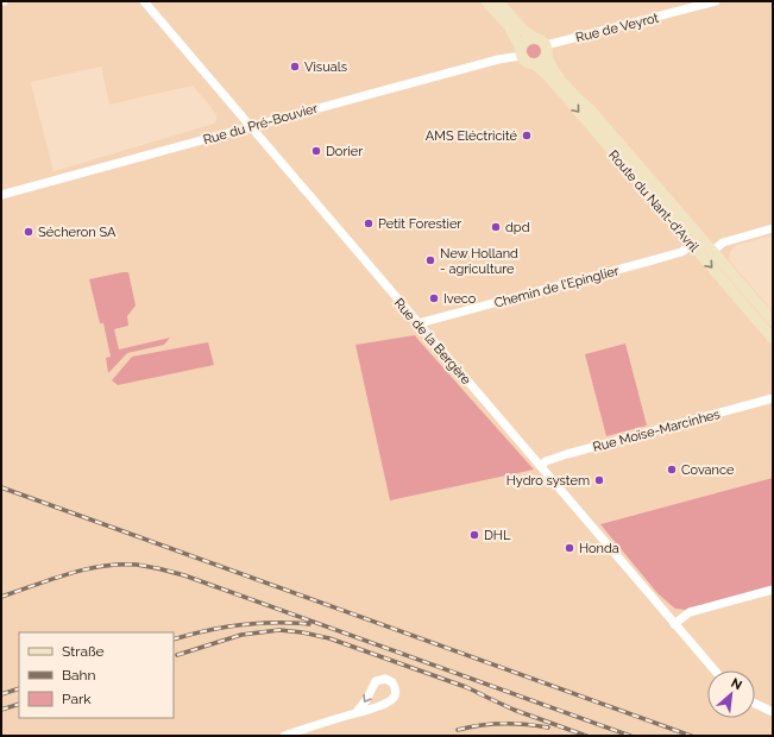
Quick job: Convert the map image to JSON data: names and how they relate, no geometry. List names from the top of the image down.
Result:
{
  "streets": {
    "main road": ["Route du Nant-d'Avril"],
    "street": [
      "Rue de Veyrot",
      "Rue du Pré-Bouvier",
      "Chemin de l'Epinglier",
      "Rue de la Bergère",
      "Rue Moïse-Marcinhes"
    ]
  },
  "crossings": [
    ["Rue de Veyrot", "Rue du Pré-Bouvier"],
    ["Rue de Veyrot", "Route du Nant-d'Avril"],
    ["Rue du Pré-Bouvier", "Route du Nant-d'Avril"],
    ["Rue du Pré-Bouvier", "Rue de la Bergère"],
    ["Route du Nant-d'Avril", "Chemin de l'Epinglier"],
    ["Chemin de l'Epinglier", "Rue de la Bergère"],
    ["Rue de la Bergère", "Rue Moïse-Marcinhes"]
  ],
  "places": [
    "Visuals",
    "AMS Eléctricité",
    "Dorier",
    "Petit Forestier",
    "dpd",
    "Sécheron SA",
    "New Holland - agriculture",
    "Iveco",
    "Covance",
    "Hydro system",
    "DHL",
    "Honda"
  ],
  "legend": ["Straße", "Bahn", "Park"],
  "north": "top right"
}
